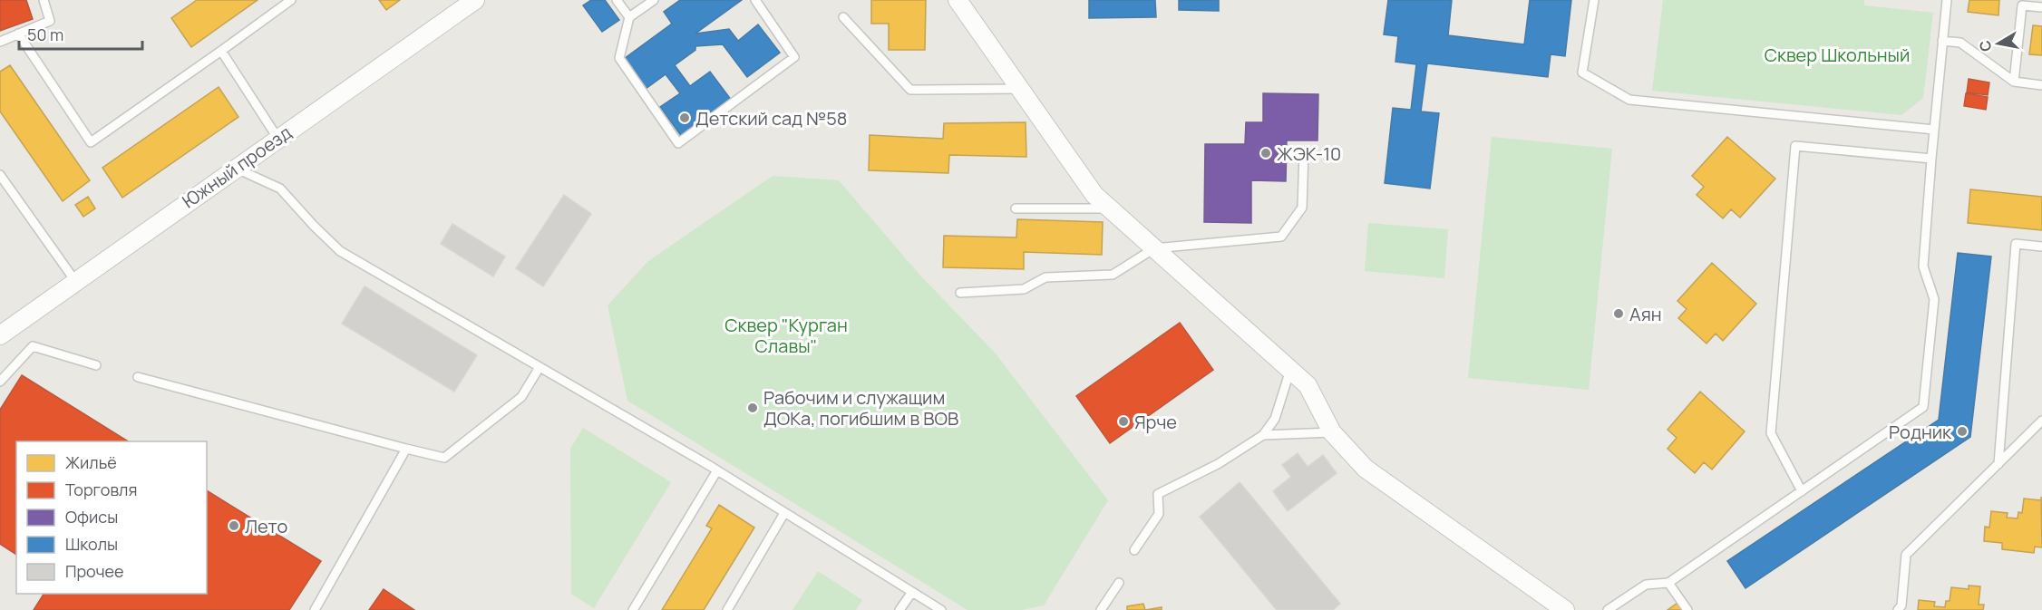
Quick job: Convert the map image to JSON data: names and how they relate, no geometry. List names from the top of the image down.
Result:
{
  "streets": {
    "street": ["Южный проезд"]
  },
  "parks": ["Сквер Школьный", "Сквер \"Курган Славы\""],
  "places": [
    "Детский сад №58",
    "ЖЭК-10",
    "Аян",
    "Рабочим и служащим ДОКа, погибшим в ВОВ",
    "Ярче",
    "Родник",
    "Лето"
  ],
  "legend": [
    "Жильё",
    "Торговля",
    "Офисы",
    "Школы",
    "Прочее"
  ],
  "scale_bar": "50 m",
  "north": "left"
}
